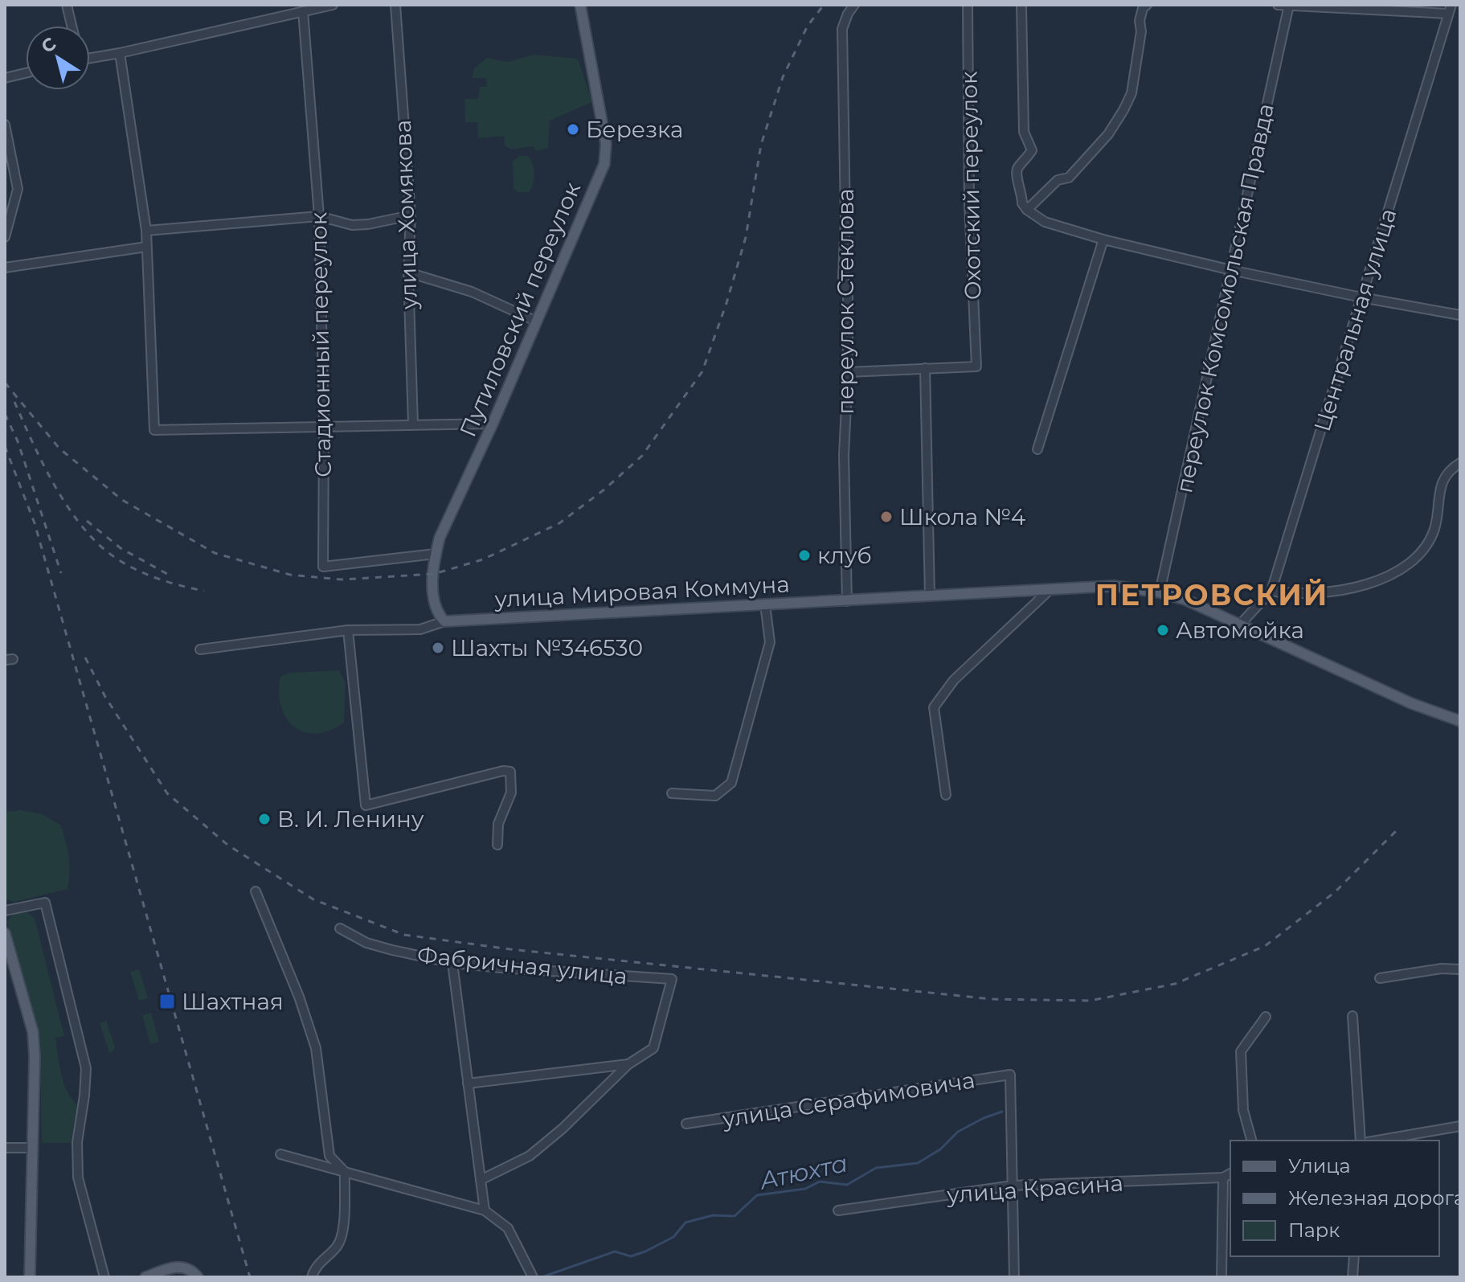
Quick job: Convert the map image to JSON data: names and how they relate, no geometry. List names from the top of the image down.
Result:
{
  "streets": {
    "main road": ["Путиловский переулок", "улица Мировая Коммуна"],
    "street": [
      "Охотский переулок",
      "улица Хомякова",
      "переулок Комсомольская Правда",
      "переулок Стеклова",
      "Центральная улица",
      "Стадионный переулок",
      "Фабричная улица",
      "улица Серафимовича",
      "улица Красина"
    ]
  },
  "crossings": [
    ["переулок Комсомольская Правда", "улица Мировая Коммуна"],
    ["переулок Стеклова", "улица Мировая Коммуна"],
    ["Путиловский переулок", "Стадионный переулок"],
    ["Путиловский переулок", "улица Мировая Коммуна"],
    ["Центральная улица", "улица Мировая Коммуна"],
    ["улица Серафимовича", "улица Красина"]
  ],
  "districts": ["ПЕТРОВСКИЙ"],
  "water": ["Атюхта"],
  "places": {
    "other": [
      "Березка",
      "Школа №4",
      "клуб",
      "Автомойка",
      "Шахты №346530",
      "В. И. Ленину"
    ],
    "transit": ["Шахтная"]
  },
  "legend": ["Улица", "Железная дорога", "Парк"],
  "north": "top left"
}
